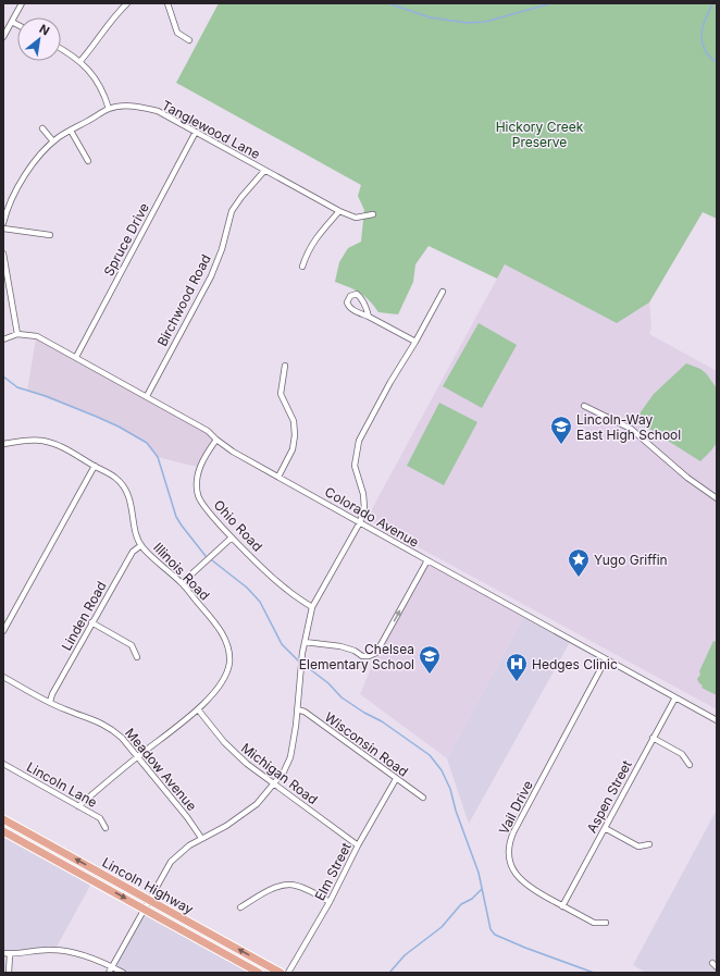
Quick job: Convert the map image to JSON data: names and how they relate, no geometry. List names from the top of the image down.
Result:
{
  "streets": {
    "main road": ["Lincoln Highway"],
    "street": [
      "Tanglewood Lane",
      "Spruce Drive",
      "Birchwood Road",
      "Colorado Avenue",
      "Ohio Road",
      "Illinois Road",
      "Linden Road",
      "Wisconsin Road",
      "Meadow Avenue",
      "Michigan Road",
      "Lincoln Lane",
      "Aspen Street",
      "Vail Drive",
      "Elm Street"
    ]
  },
  "crossings": [
    ["Tanglewood Lane", "Spruce Drive"],
    ["Tanglewood Lane", "Birchwood Road"],
    ["Spruce Drive", "Colorado Avenue"],
    ["Birchwood Road", "Colorado Avenue"],
    ["Colorado Avenue", "Ohio Road"],
    ["Colorado Avenue", "Aspen Street"],
    ["Colorado Avenue", "Vail Drive"],
    ["Illinois Road", "Linden Road"],
    ["Illinois Road", "Michigan Road"],
    ["Linden Road", "Meadow Avenue"],
    ["Wisconsin Road", "Elm Street"],
    ["Michigan Road", "Elm Street"],
    ["Aspen Street", "Vail Drive"]
  ],
  "parks": ["Hickory Creek Preserve"],
  "places": {
    "school or university": ["Lincoln-Way East High School", "Chelsea Elementary School"],
    "place": ["Yugo Griffin"],
    "hospital": ["Hedges Clinic"]
  },
  "north": "top right"
}
